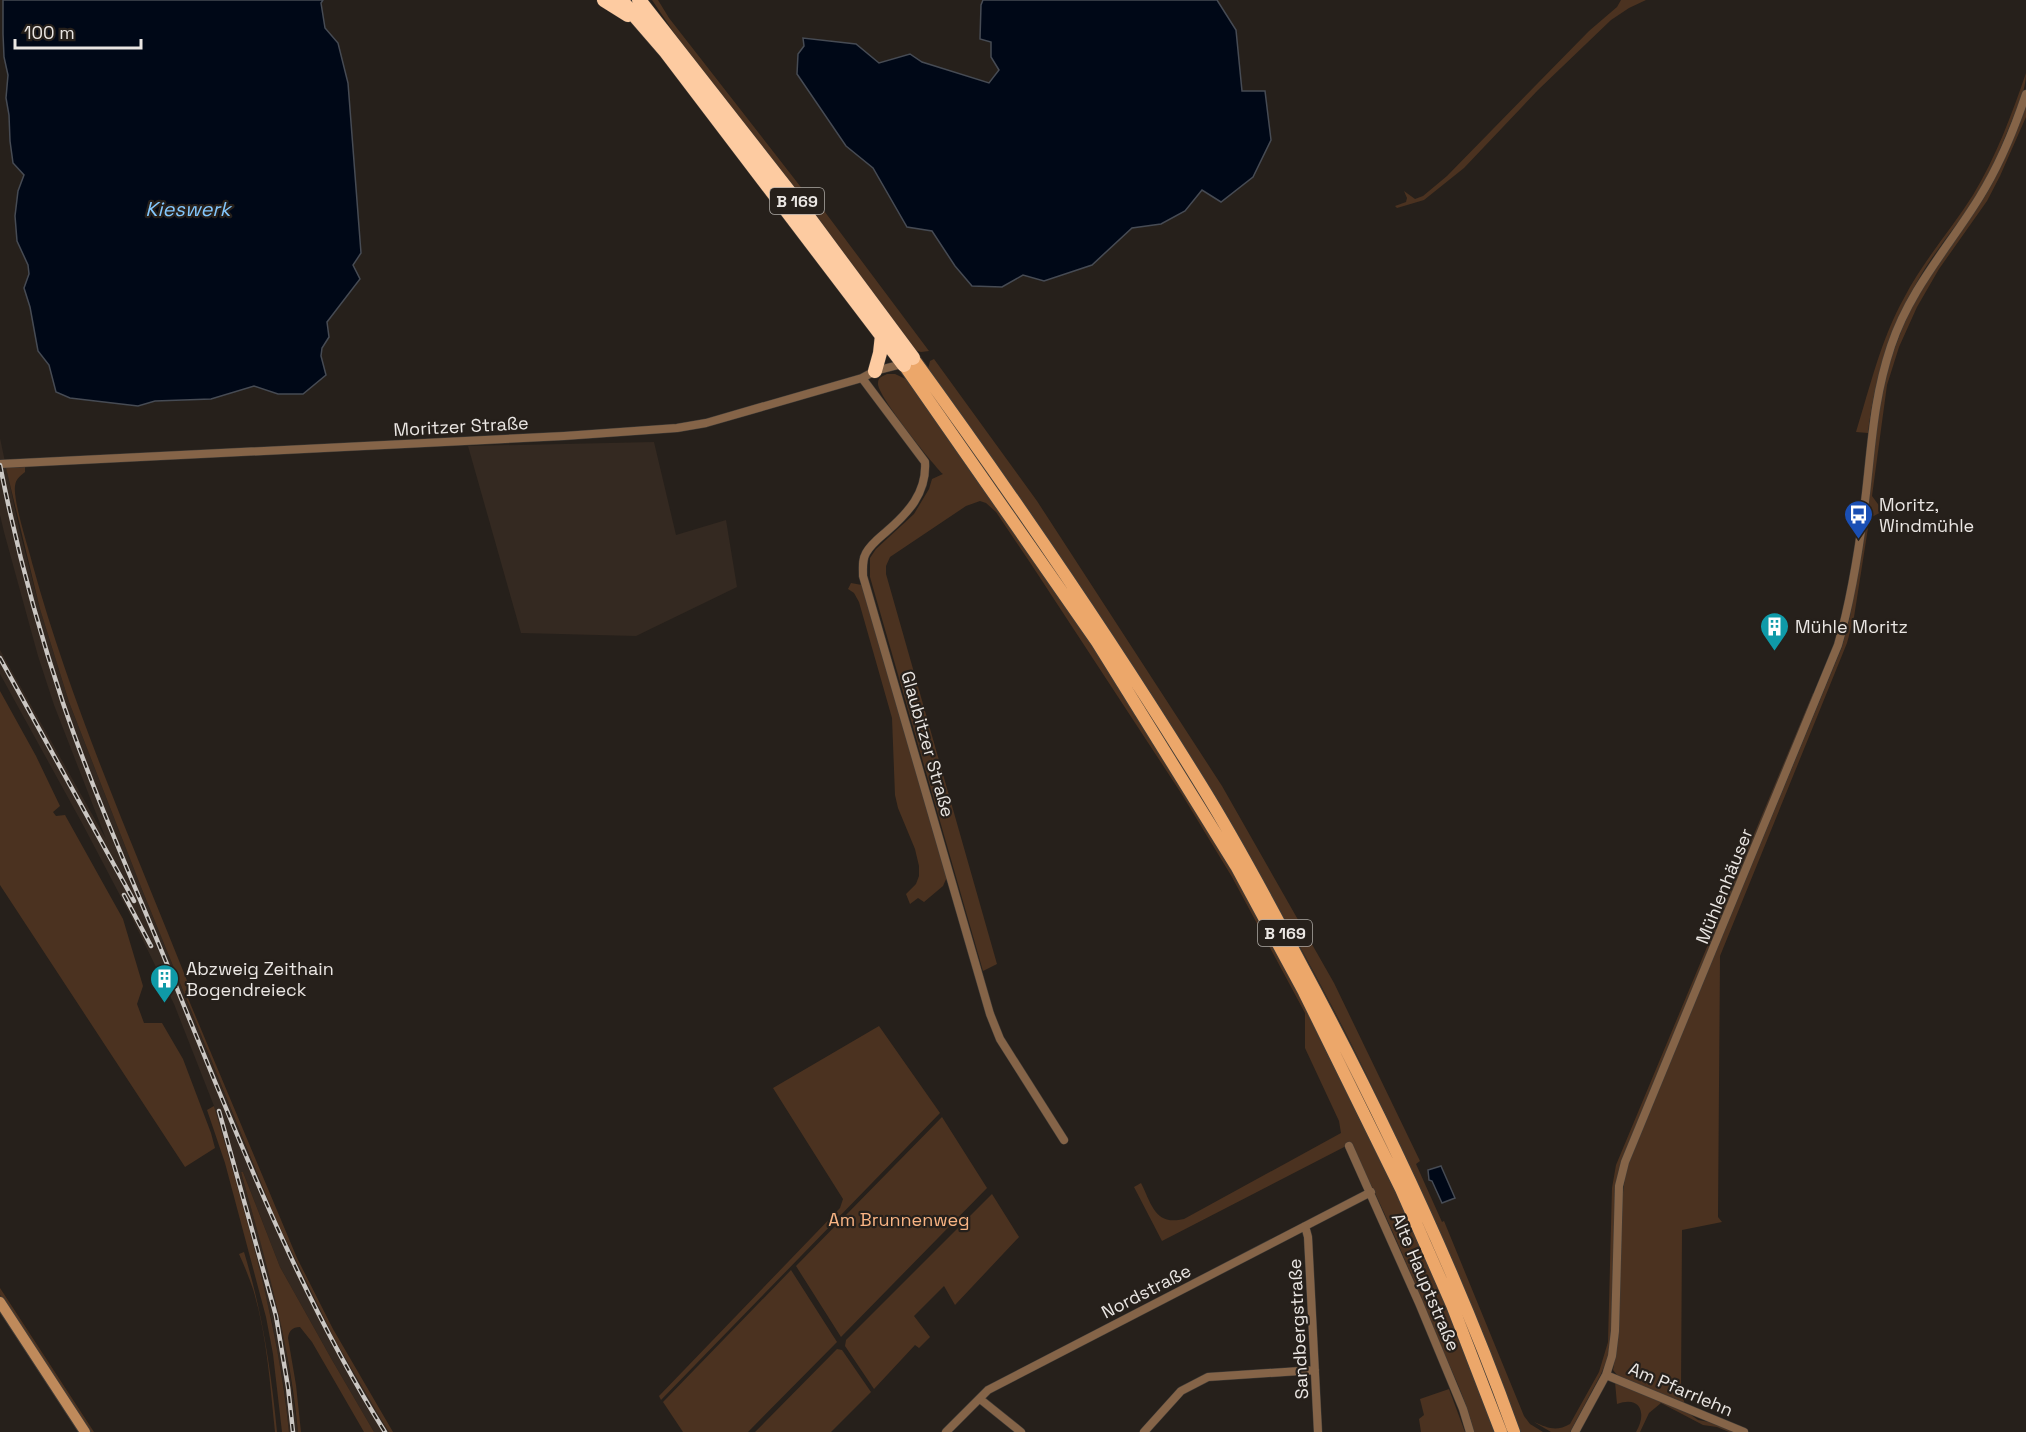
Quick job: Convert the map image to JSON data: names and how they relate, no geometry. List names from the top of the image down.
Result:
{
  "streets": {
    "highway": ["B 169"],
    "street": [
      "Moritzer Straße",
      "Glaubitzer Straße",
      "Mühlenhäuser",
      "Alte Hauptstraße",
      "Nordstraße",
      "Sandbergstraße",
      "Am Pfarrlehn"
    ]
  },
  "crossings": [
    ["B 169", "Moritzer Straße"],
    ["Moritzer Straße", "Glaubitzer Straße"],
    ["Mühlenhäuser", "Am Pfarrlehn"],
    ["Alte Hauptstraße", "Nordstraße"],
    ["Nordstraße", "Sandbergstraße"]
  ],
  "water": ["Kieswerk"],
  "parks": ["Am Brunnenweg"],
  "places": {
    "bus stop": ["Moritz, Windmühle"],
    "building": ["Mühle Moritz", "Abzweig Zeithain Bogendreieck"]
  },
  "scale_bar": "100 m"
}
